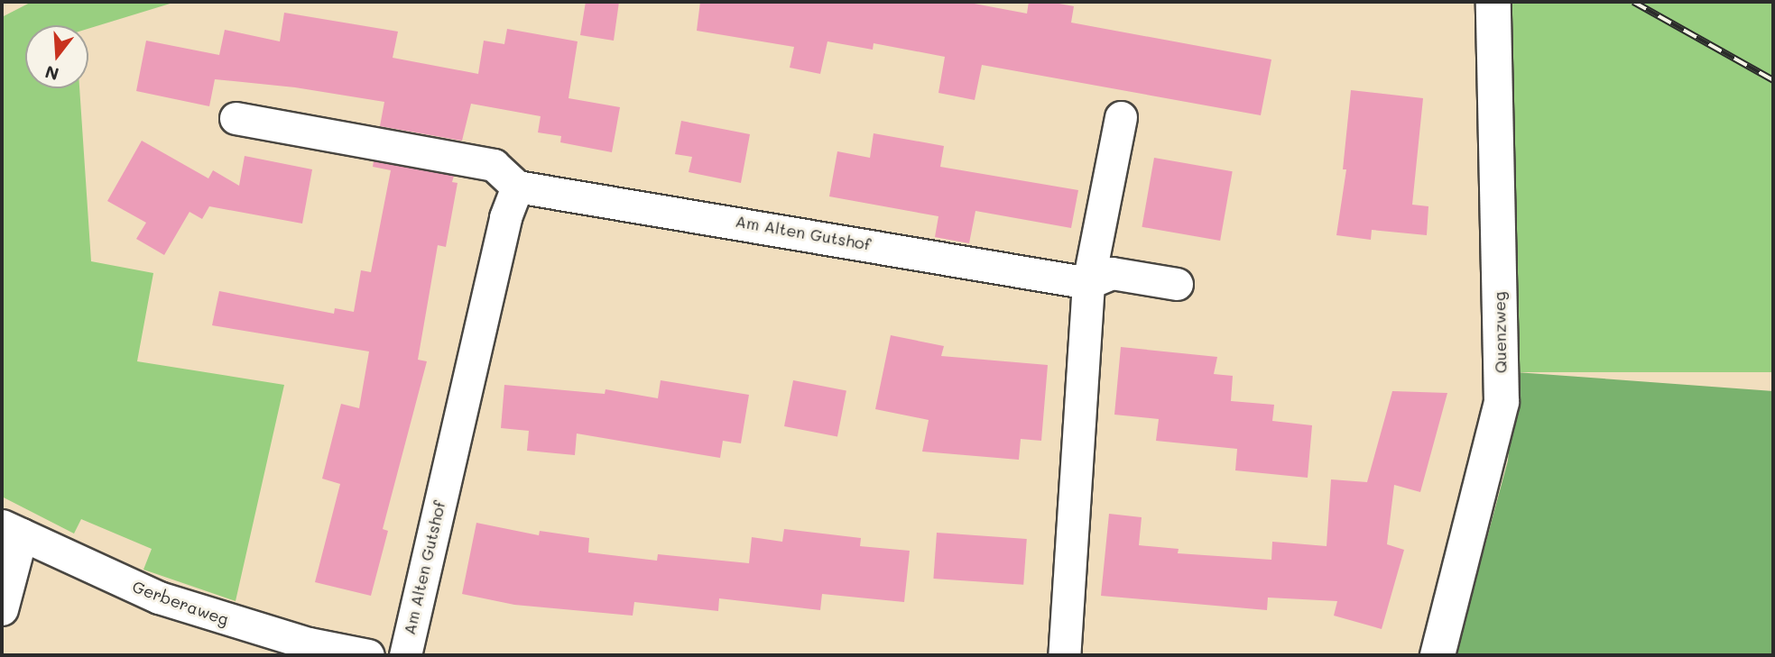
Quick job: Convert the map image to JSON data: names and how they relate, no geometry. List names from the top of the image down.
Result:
{
  "streets": {
    "street": ["Am Alten Gutshof", "Quenzweg", "Gerberaweg"]
  },
  "north": "bottom"
}
